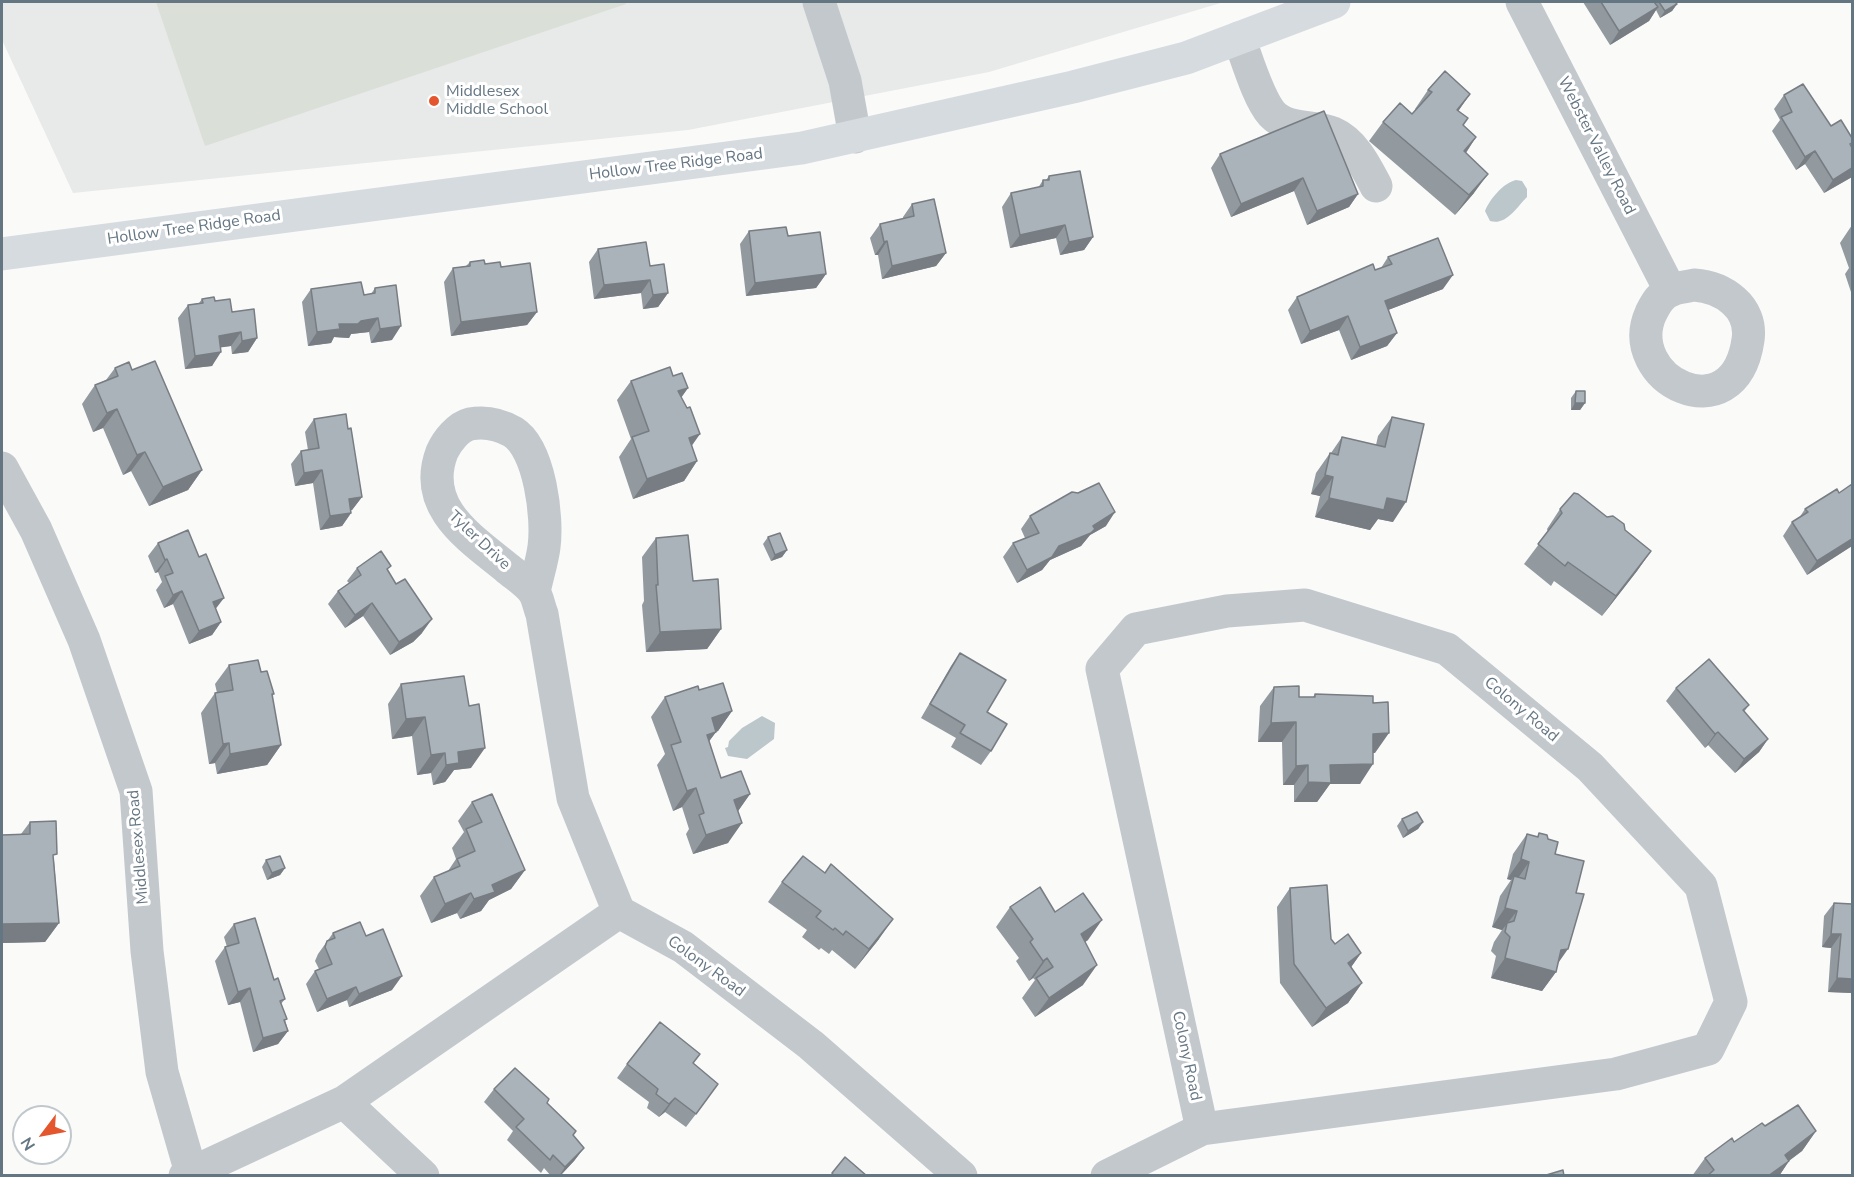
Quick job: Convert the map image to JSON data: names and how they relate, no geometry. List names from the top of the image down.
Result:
{
  "streets": {
    "main road": ["Hollow Tree Ridge Road"],
    "street": [
      "Webster Valley Road",
      "Tyler Drive",
      "Colony Road",
      "Middlesex Road"
    ]
  },
  "places": ["Middlesex Middle School"],
  "north": "bottom left"
}
